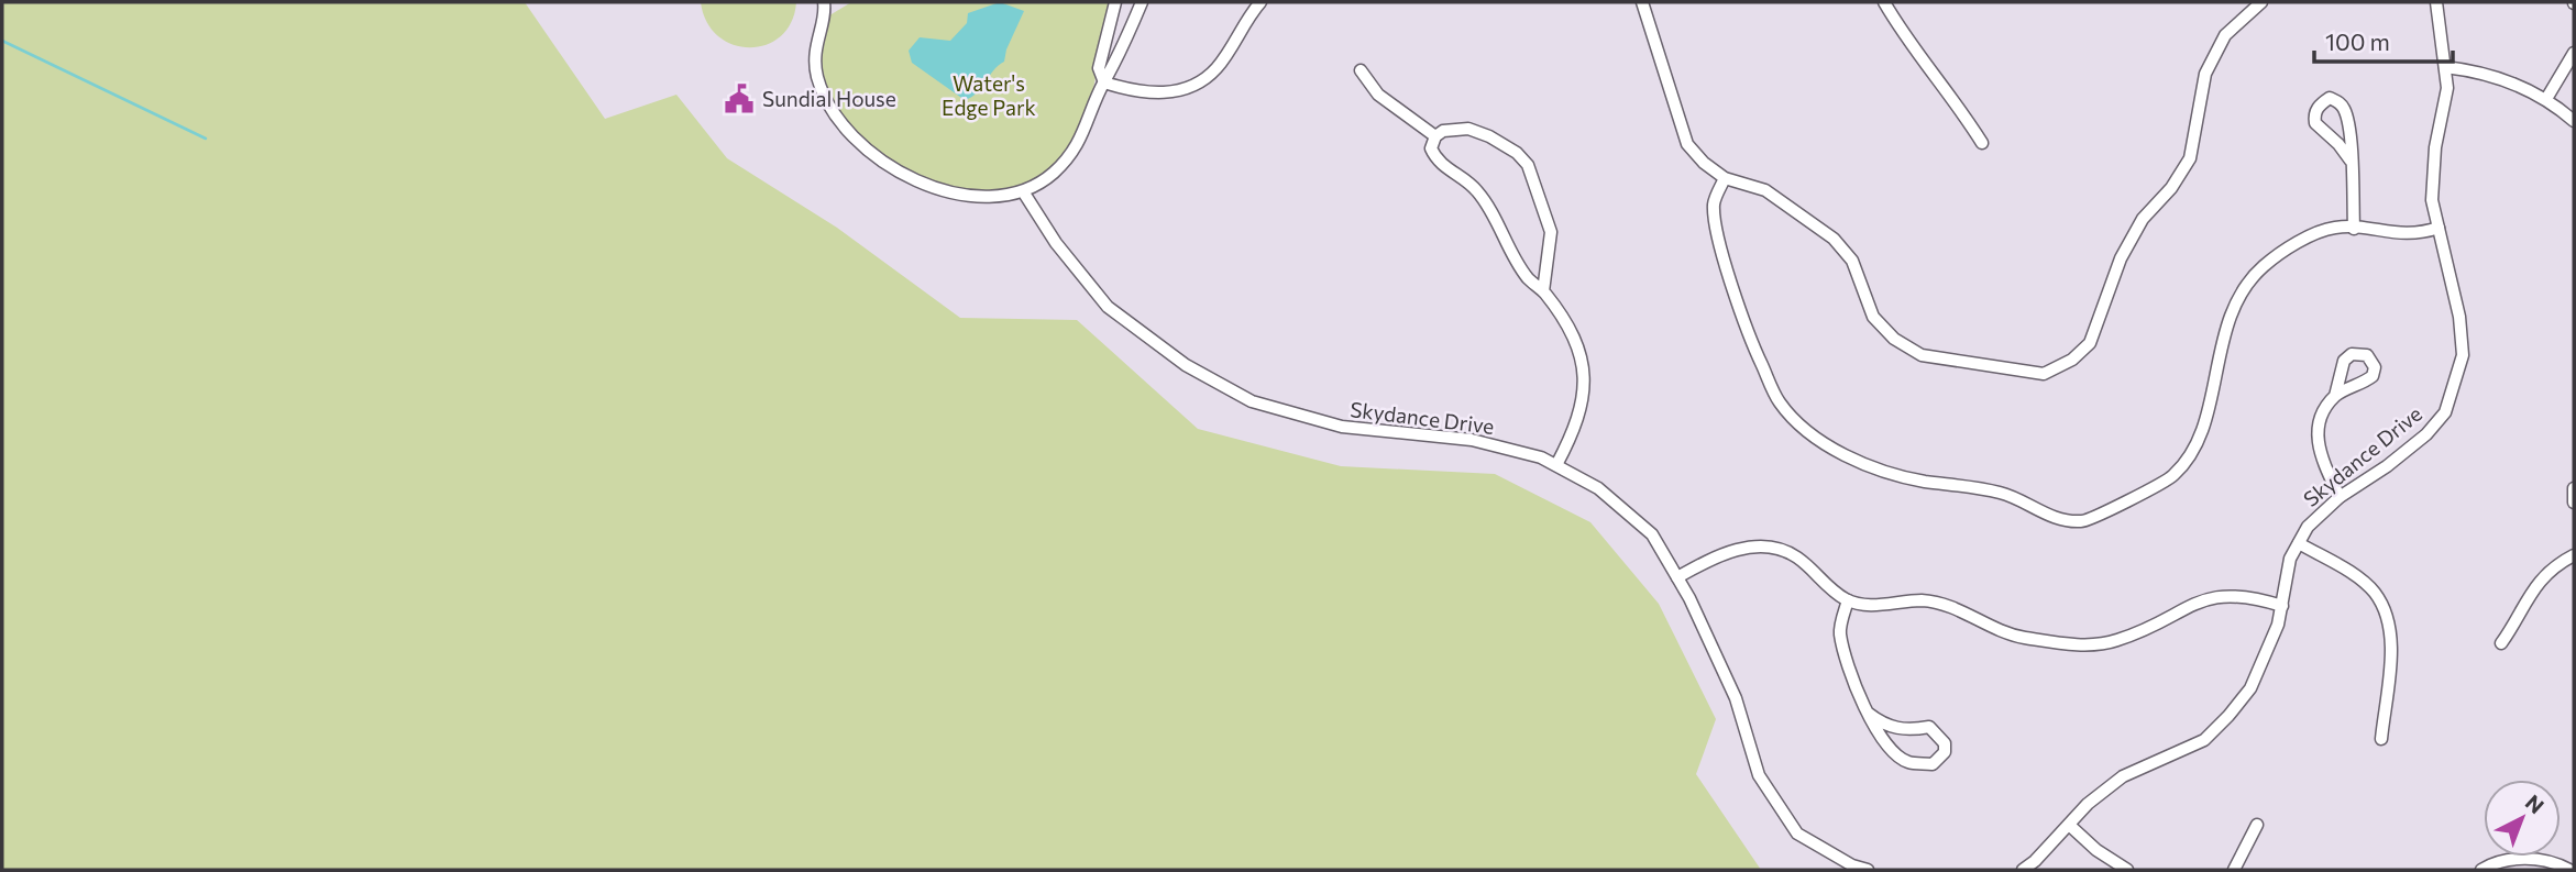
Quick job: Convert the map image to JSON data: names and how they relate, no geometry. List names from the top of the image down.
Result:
{
  "streets": {
    "street": ["Skydance Drive"]
  },
  "parks": ["Water's Edge Park"],
  "places": {
    "public building": ["Sundial House"]
  },
  "scale_bar": "100 m",
  "north": "top right"
}
